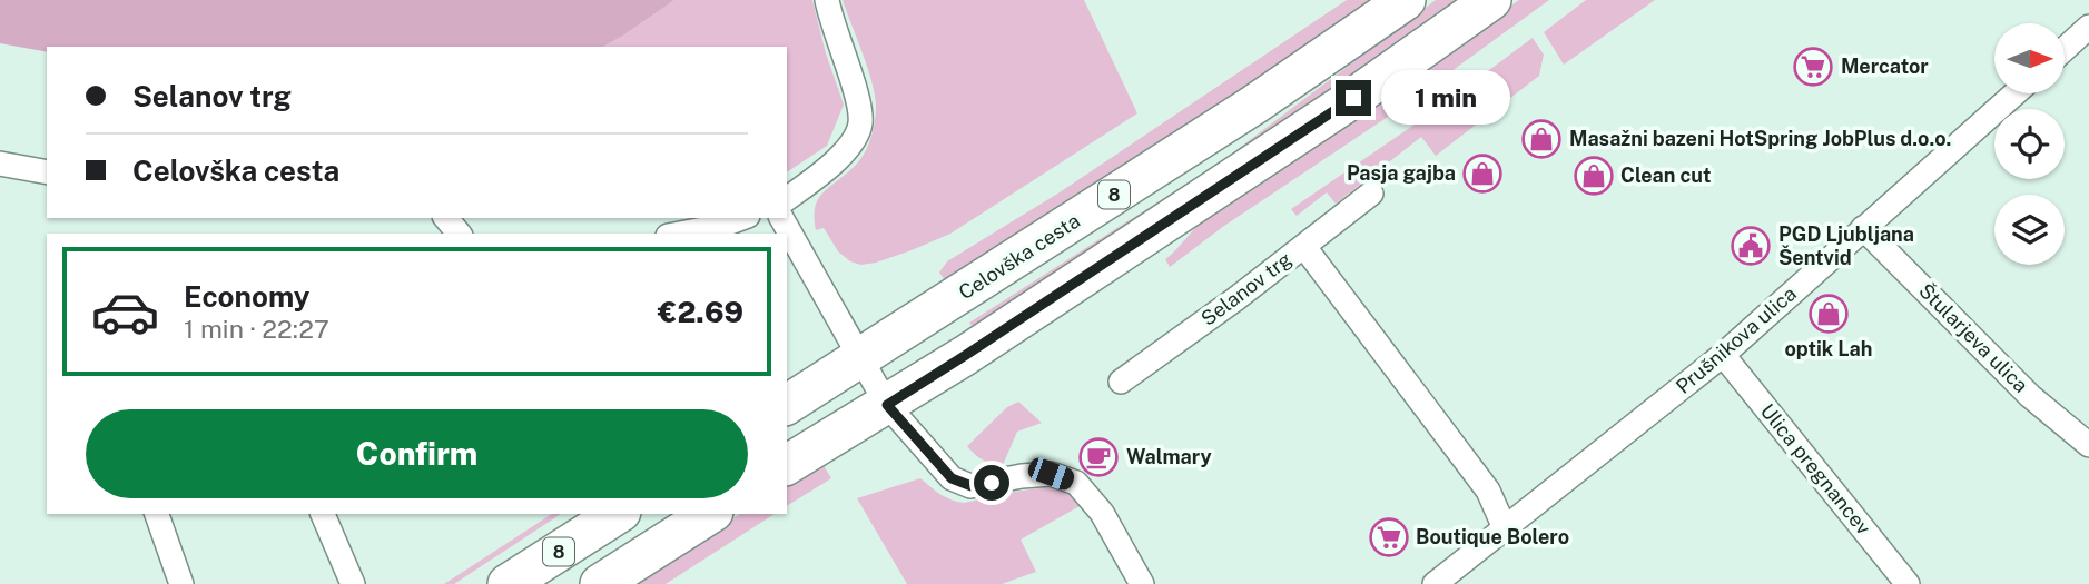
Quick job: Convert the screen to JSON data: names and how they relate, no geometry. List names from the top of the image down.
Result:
{
  "streets": {
    "main road": ["8", "Celovška cesta"],
    "street": [
      "Selanov trg",
      "Štularjeva ulica",
      "Prušnikova ulica",
      "Ulica pregnancev"
    ]
  },
  "crossings": [
    ["Štularjeva ulica", "Prušnikova ulica"],
    ["Prušnikova ulica", "Ulica pregnancev"]
  ],
  "places": {
    "supermarket": ["Mercator", "Boutique Bolero"],
    "shop": [
      "Masažni bazeni HotSpring JobPlus d.o.o.",
      "Pasja gajba",
      "Clean cut",
      "optik Lah"
    ],
    "public building": ["PGD Ljubljana Šentvid"],
    "cafe": ["Walmary"]
  },
  "north": "right",
  "page": {
    "banner": ["Selanov trg", "Celovška cesta"],
    "bubble": "1 min",
    "list": [
      {
        "name": "Economy",
        "note": "1 min · 22:27",
        "value": "€2.69"
      }
    ],
    "buttons": "Confirm"
  }
}
